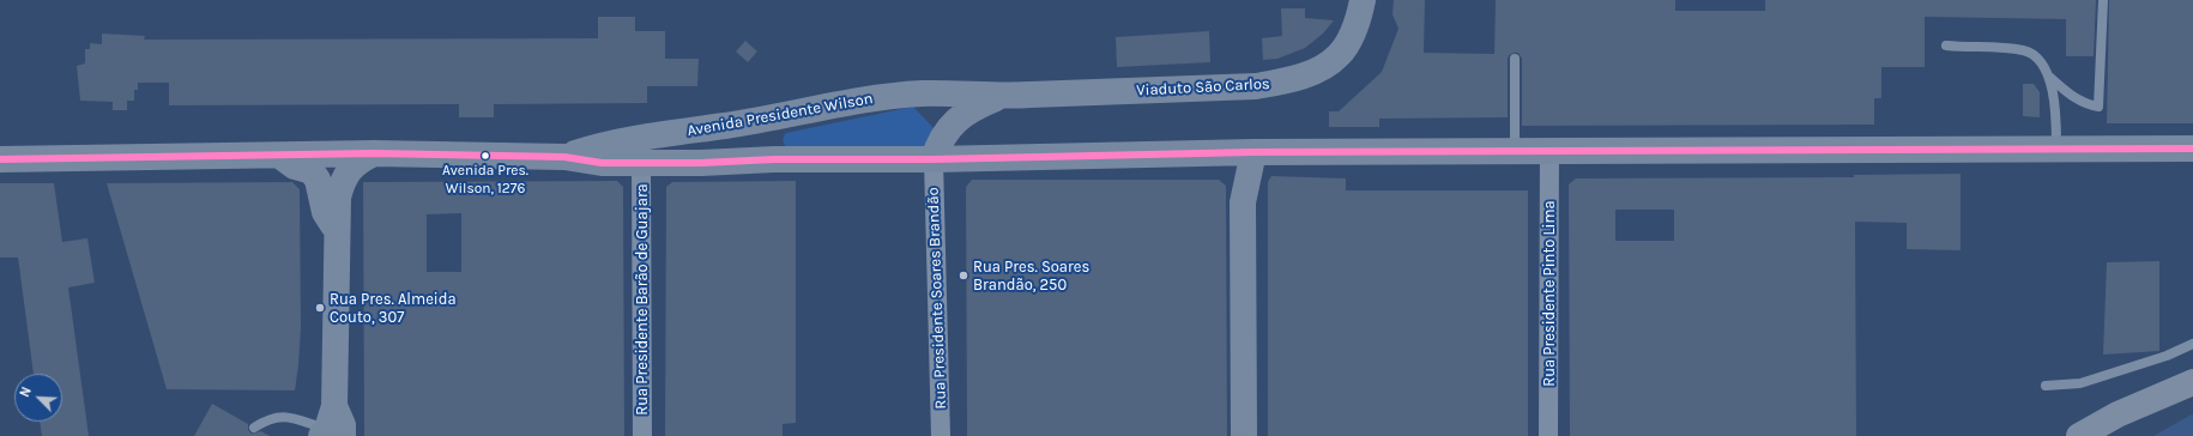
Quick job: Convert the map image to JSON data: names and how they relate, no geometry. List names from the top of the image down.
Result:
{
  "streets": {
    "main road": ["Viaduto São Carlos", "Avenida Presidente Wilson"],
    "street": ["Rua Presidente Pinto Lima", "Rua Presidente Soares Brandão", "Rua Presidente Barão de Guajara"]
  },
  "crossings": [
    ["Viaduto São Carlos", "Avenida Presidente Wilson"],
    ["Avenida Presidente Wilson", "Rua Presidente Pinto Lima"],
    ["Avenida Presidente Wilson", "Rua Presidente Soares Brandão"],
    ["Avenida Presidente Wilson", "Rua Presidente Barão de Guajara"]
  ],
  "places": ["Avenida Pres. Wilson, 1276", "Rua Pres. Soares Brandão, 250", "Rua Pres. Almeida Couto, 307"],
  "north": "top left"
}
